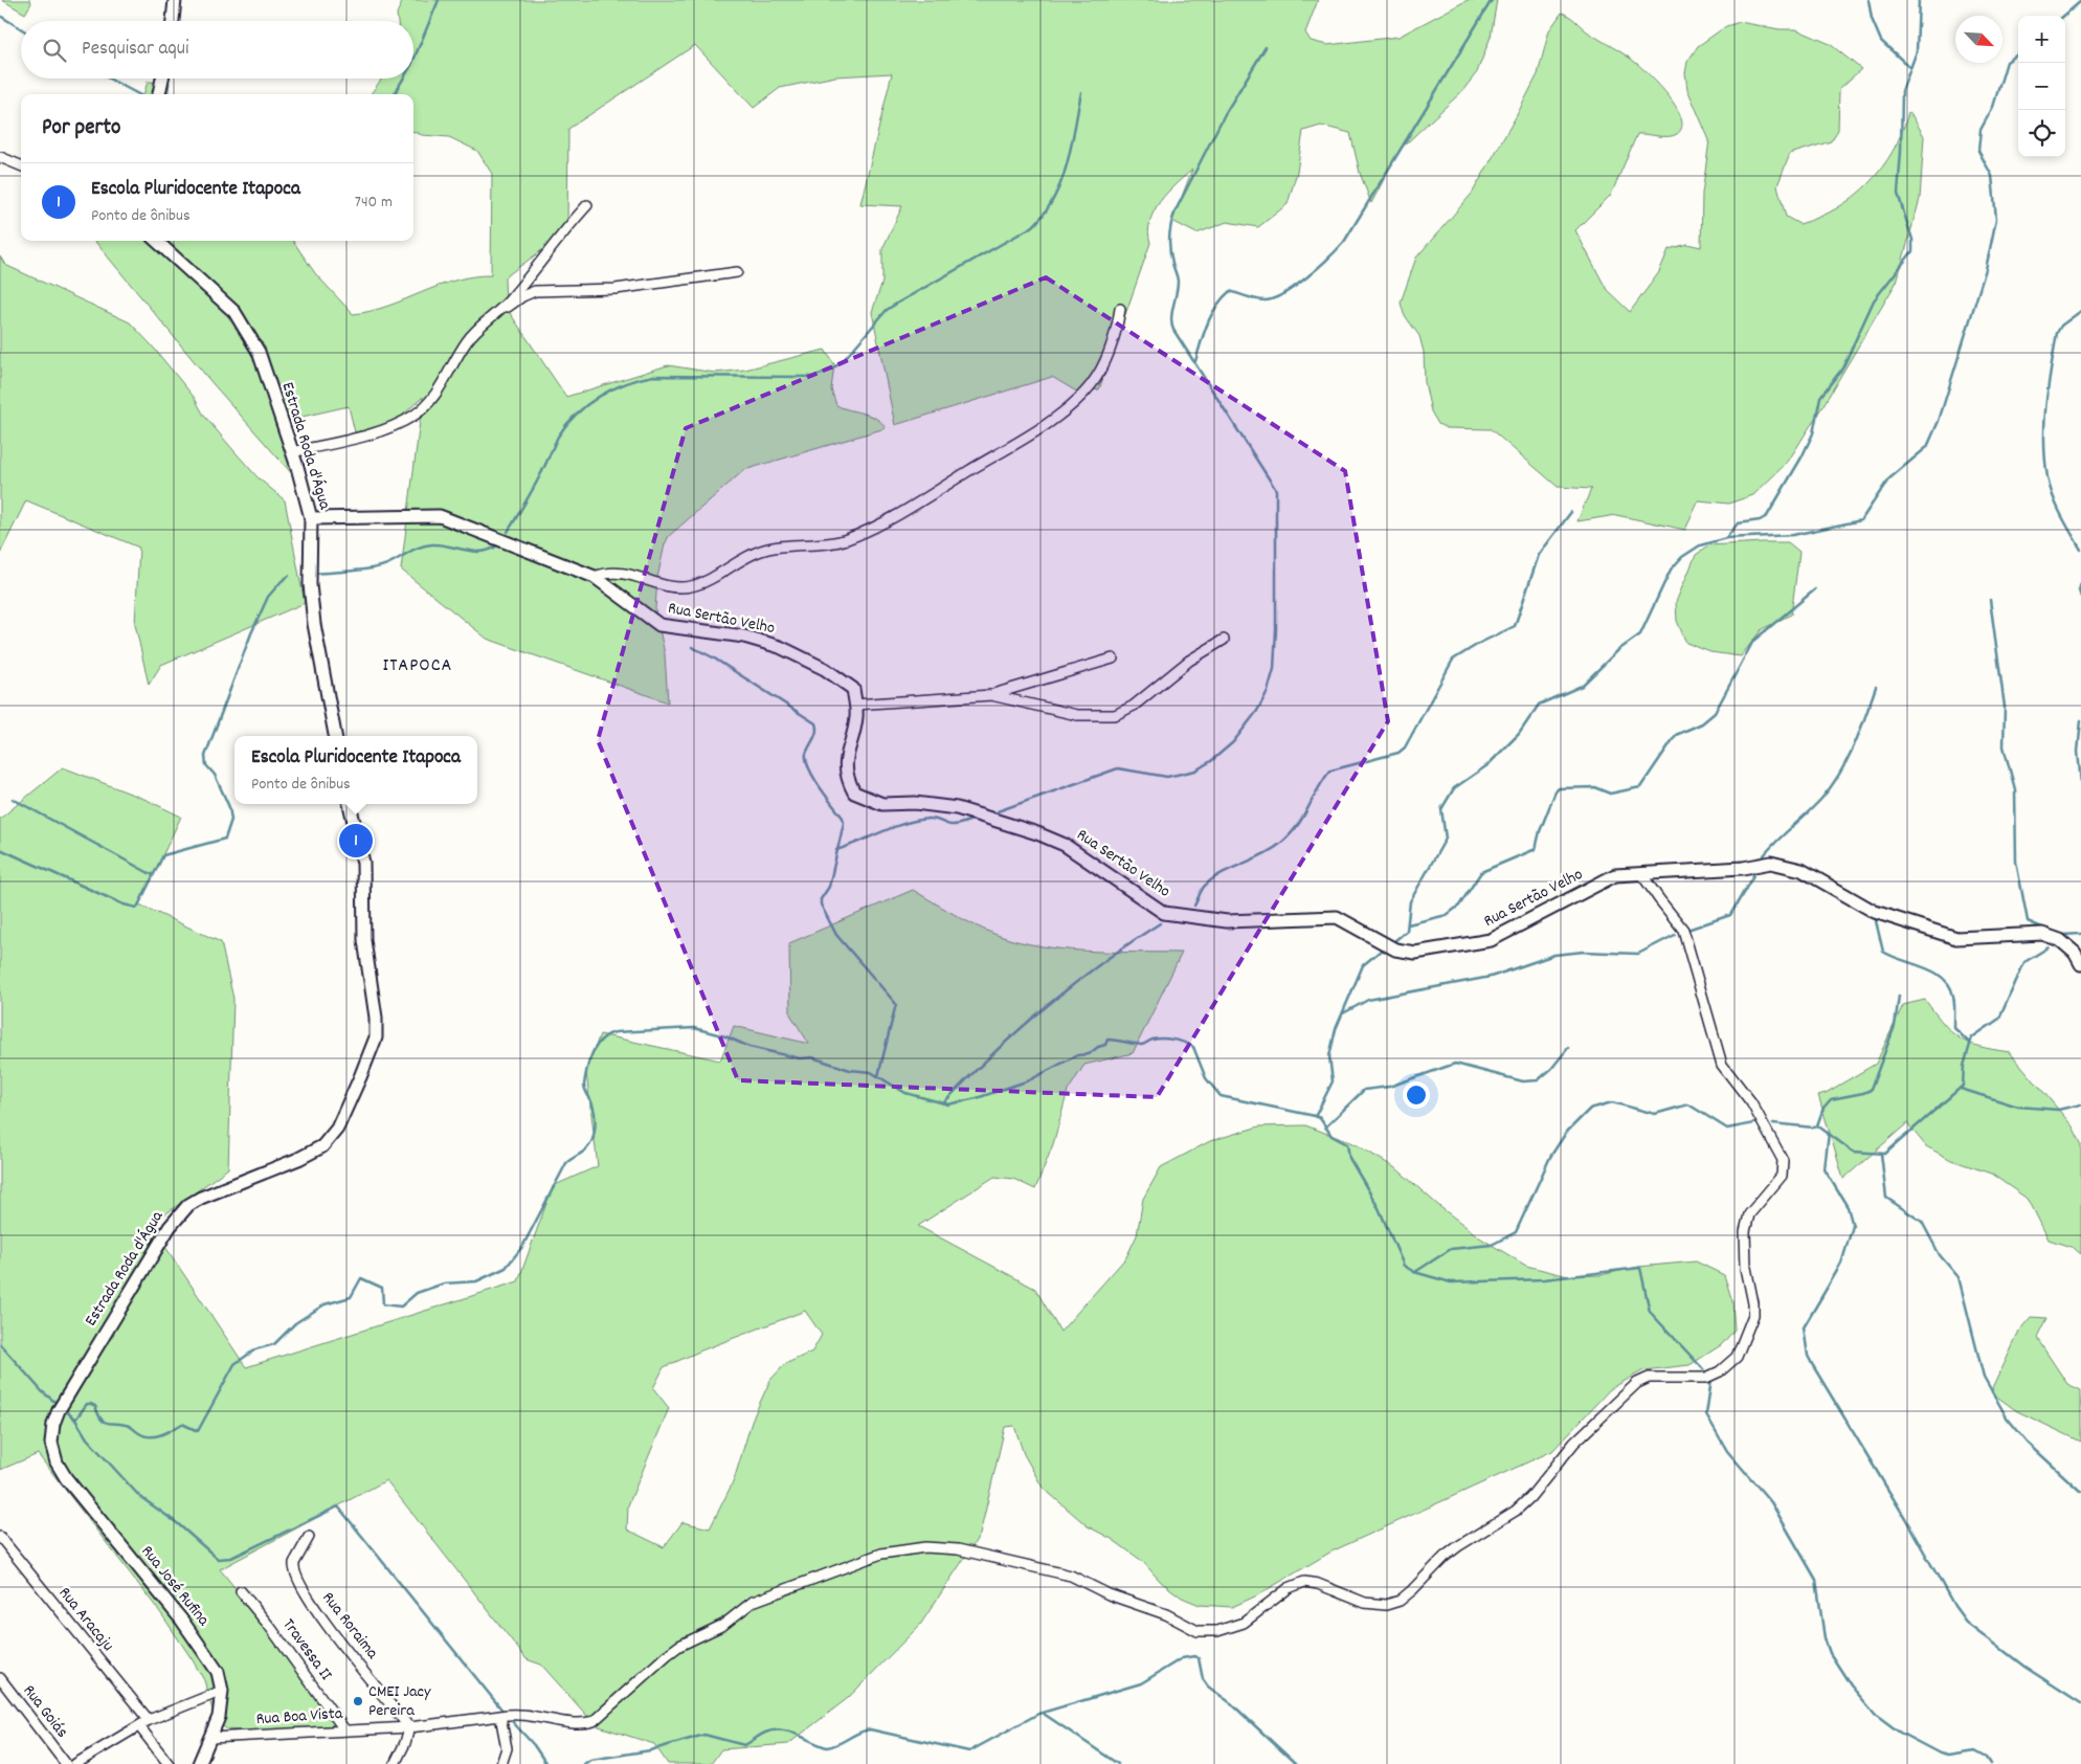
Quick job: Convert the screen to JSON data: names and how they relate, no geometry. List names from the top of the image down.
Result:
{
  "streets": {
    "street": [
      "Estrada Roda d'Água",
      "Rua Sertão Velho",
      "Rua José Rufina",
      "Rua Aracaju",
      "Rua Roraima",
      "Travessa II",
      "Rua Goiás",
      "Rua Boa Vista"
    ]
  },
  "crossings": [
    ["Estrada Roda d'Água", "Rua Sertão Velho"],
    ["Estrada Roda d'Água", "Rua José Rufina"],
    ["Rua Sertão Velho", "Rua Boa Vista"],
    ["Rua José Rufina", "Rua Boa Vista"],
    ["Rua Roraima", "Rua Boa Vista"],
    ["Travessa II", "Rua Boa Vista"]
  ],
  "districts": ["ITAPOCA"],
  "places": ["CMEI Jacy Pereira"],
  "north": "bottom right",
  "page": {
    "map_buttons": ["+", "−"],
    "search": "Pesquisar aqui",
    "heading": "Por perto",
    "list": [
      {
        "mark": "1",
        "name": "Escola Pluridocente Itapoca",
        "note": "Ponto de ônibus",
        "value": "740 m"
      }
    ],
    "popup": ["Escola Pluridocente Itapoca", "Ponto de ônibus"],
    "pins": "1"
  }
}
